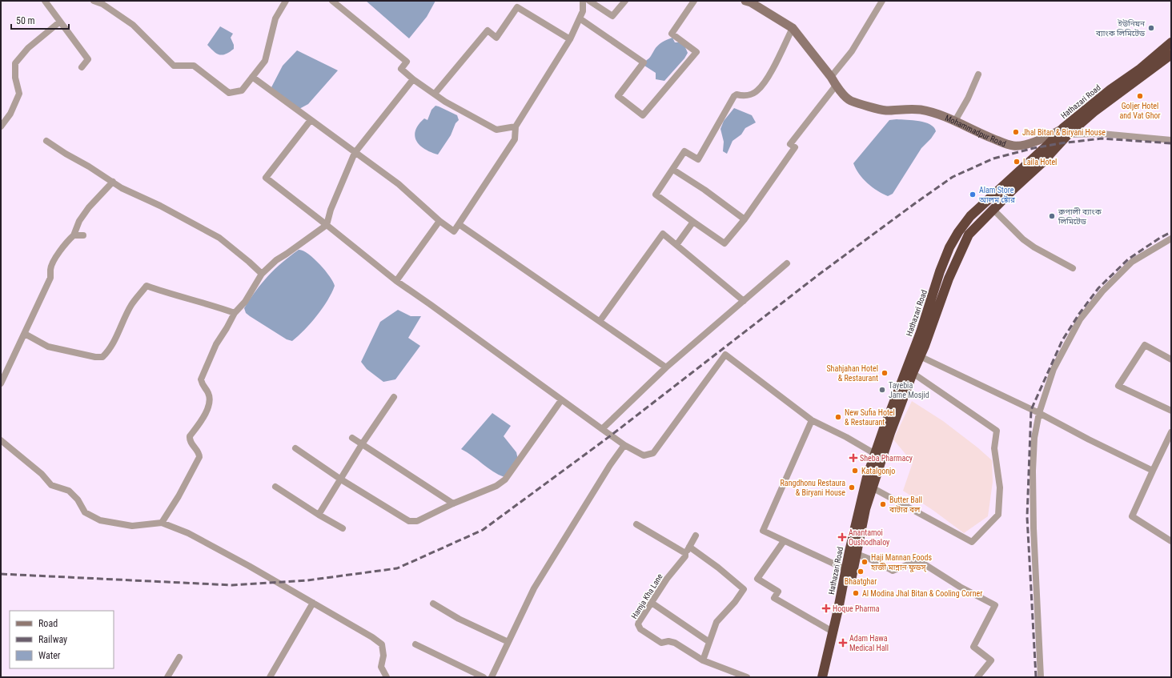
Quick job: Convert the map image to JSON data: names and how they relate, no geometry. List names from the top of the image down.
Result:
{
  "streets": {
    "highway": ["Hathazari Road"],
    "street": ["Mohammadpur Road", "Hamja Kha Lane"]
  },
  "crossings": [
    ["Hathazari Road", "Mohammadpur Road"]
  ],
  "places": {
    "other": [
      "ইউনিয়ন ব্যাংক লিমিটেড",
      "Goljer Hotel and Vat Ghor",
      "Jhal Bitan & Biryani House",
      "Laila Hotel",
      "Alam Store আলম ষ্টোর",
      "রুপালী ব্যাংক লিমিটেড",
      "Shahjahan Hotel & Restaurant",
      "Tayebia Jame Mosjid",
      "New Sufia Hotel & Restaurant",
      "Katalgonjo",
      "Rangdhonu Restaura & Biryani House",
      "Butter Ball বাটার বল",
      "Haji Mannan Foods হাজী মান্নান ফুডস্",
      "Bhaatghar",
      "Al Modina Jhal Bitan & Cooling Corner"
    ],
    "health": [
      "Sheba Pharmacy",
      "Anantamoi Oushodhaloy",
      "Hoque Pharma",
      "Adam Hawa Medical Hall"
    ]
  },
  "legend": ["Road", "Railway", "Water"],
  "scale_bar": "50 m"
}
